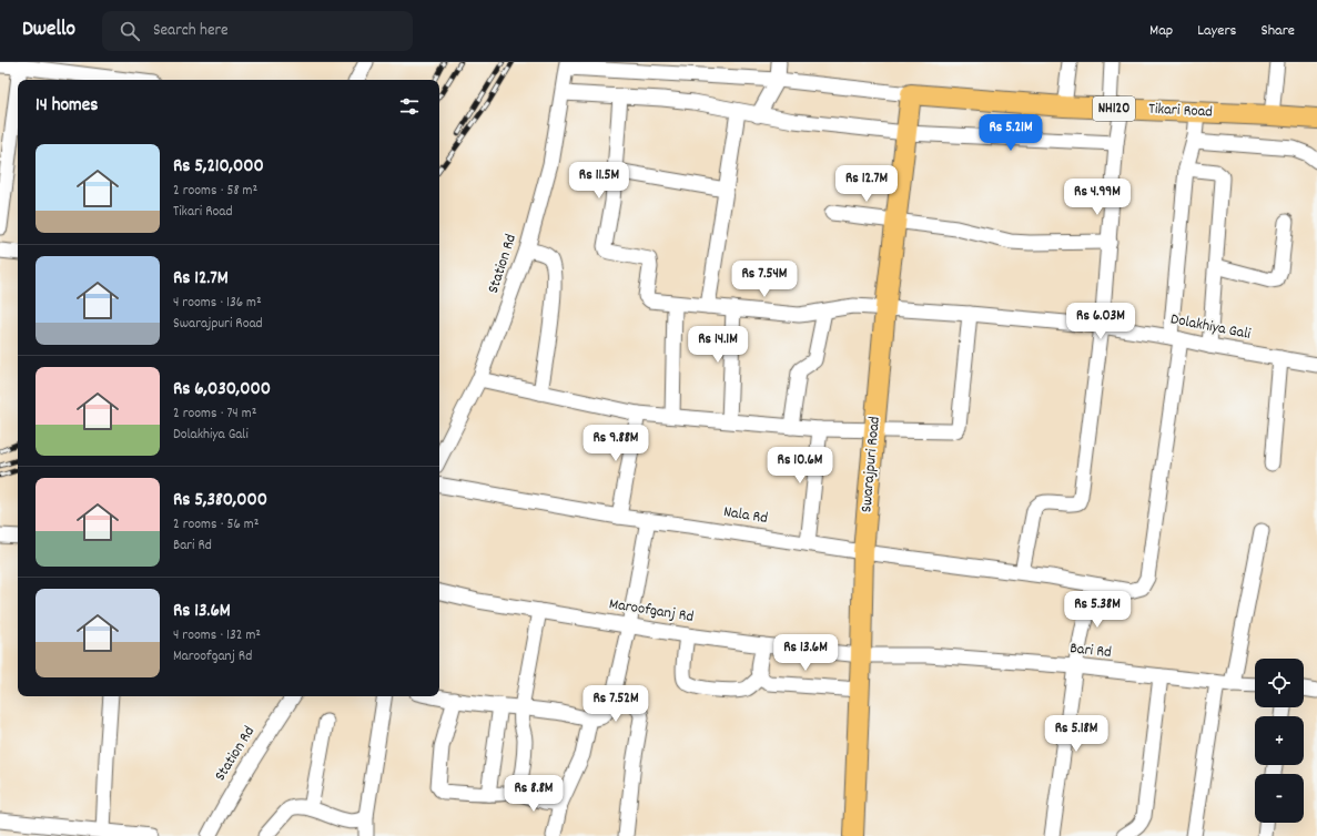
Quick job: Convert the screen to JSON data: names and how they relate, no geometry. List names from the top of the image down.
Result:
{
  "streets": {
    "highway": ["NH120", "Tikari Road", "Swarajpuri Road"],
    "street": [
      "Station Rd",
      "Dolakhiya Gali",
      "Nala Rd",
      "Maroofganj Rd",
      "Bari Rd"
    ]
  },
  "crossings": [
    ["Tikari Road", "Swarajpuri Road"],
    ["Tikari Road", "Nala Rd"],
    ["Dolakhiya Gali", "Swarajpuri Road"],
    ["Dolakhiya Gali", "Nala Rd"],
    ["Swarajpuri Road", "Nala Rd"],
    ["Swarajpuri Road", "Maroofganj Rd"],
    ["Swarajpuri Road", "Bari Rd"],
    ["Maroofganj Rd", "Bari Rd"]
  ],
  "page": {
    "header": "Dwello",
    "search": "Search here",
    "nav": ["Map", "Layers", "Share"],
    "heading": "14 homes",
    "price": [
      "Rs 5.21M",
      "Rs 11.5M",
      "Rs 12.7M",
      "Rs 4.99M",
      "Rs 7.54M",
      "Rs 6.03M",
      "Rs 14.1M",
      "Rs 9.88M",
      "Rs 10.6M",
      "Rs 5.38M",
      "Rs 13.6M",
      "Rs 7.52M",
      "Rs 5.18M",
      "Rs 8.8M"
    ],
    "list": [
      {
        "name": "Rs 5,210,000",
        "note": "2 rooms · 58 m² · Tikari Road"
      },
      {
        "name": "Rs 12.7M",
        "note": "4 rooms · 136 m² · Swarajpuri Road"
      },
      {
        "name": "Rs 6,030,000",
        "note": "2 rooms · 74 m² · Dolakhiya Gali"
      },
      {
        "name": "Rs 5,380,000",
        "note": "2 rooms · 56 m² · Bari Rd"
      },
      {
        "name": "Rs 13.6M",
        "note": "4 rooms · 132 m² · Maroofganj Rd"
      }
    ],
    "map_buttons": ["+", "−"]
  }
}
